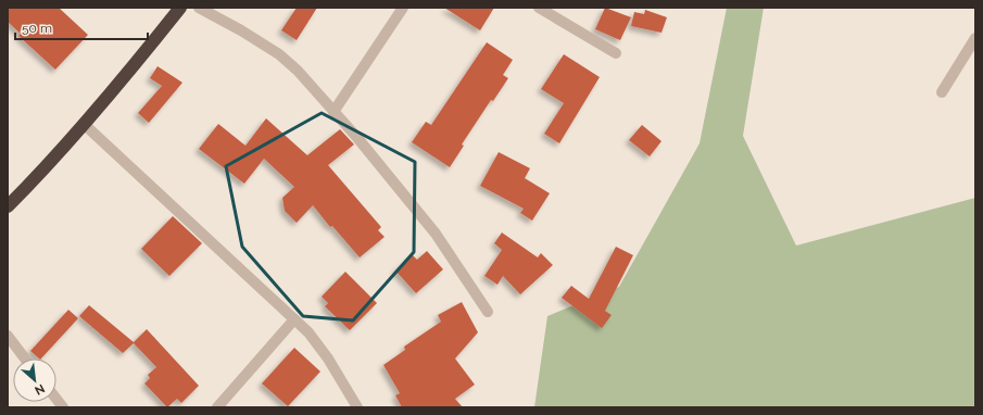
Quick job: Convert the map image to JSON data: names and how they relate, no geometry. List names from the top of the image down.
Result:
{
  "scale_bar": "50 m",
  "north": "bottom right"
}
